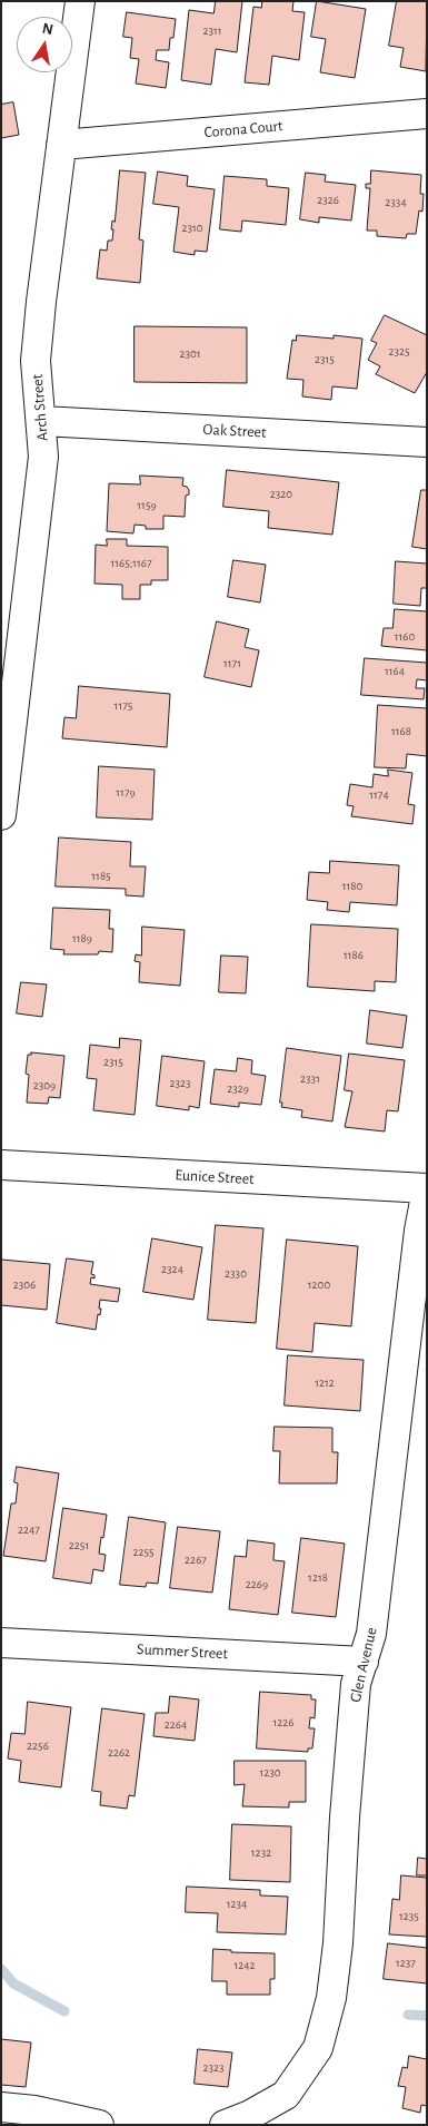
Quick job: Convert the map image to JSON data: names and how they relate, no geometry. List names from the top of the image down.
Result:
{
  "streets": {
    "street": [
      "Corona Court",
      "Arch Street",
      "Oak Street",
      "Eunice Street",
      "Summer Street",
      "Glen Avenue"
    ]
  },
  "crossings": [
    ["Corona Court", "Arch Street"],
    ["Arch Street", "Oak Street"],
    ["Eunice Street", "Glen Avenue"],
    ["Summer Street", "Glen Avenue"]
  ],
  "house_numbers": [
    "2311",
    "2326",
    "2334",
    "2310",
    "2325",
    "2301",
    "2315",
    "2320",
    "1159",
    "1165;1167",
    "1160",
    "1171",
    "1164",
    "1175",
    "1168",
    "1179",
    "1174",
    "1185",
    "1180",
    "1189",
    "1186",
    "2315",
    "2331",
    "2323",
    "2309",
    "2329",
    "2324",
    "2330",
    "2306",
    "1200",
    "1212",
    "2247",
    "2251",
    "2255",
    "2267",
    "1218",
    "2269",
    "1226",
    "2264",
    "2256",
    "2262",
    "1230",
    "1232",
    "1234",
    "1235",
    "1237",
    "1242",
    "2323"
  ],
  "north": "top"
}
